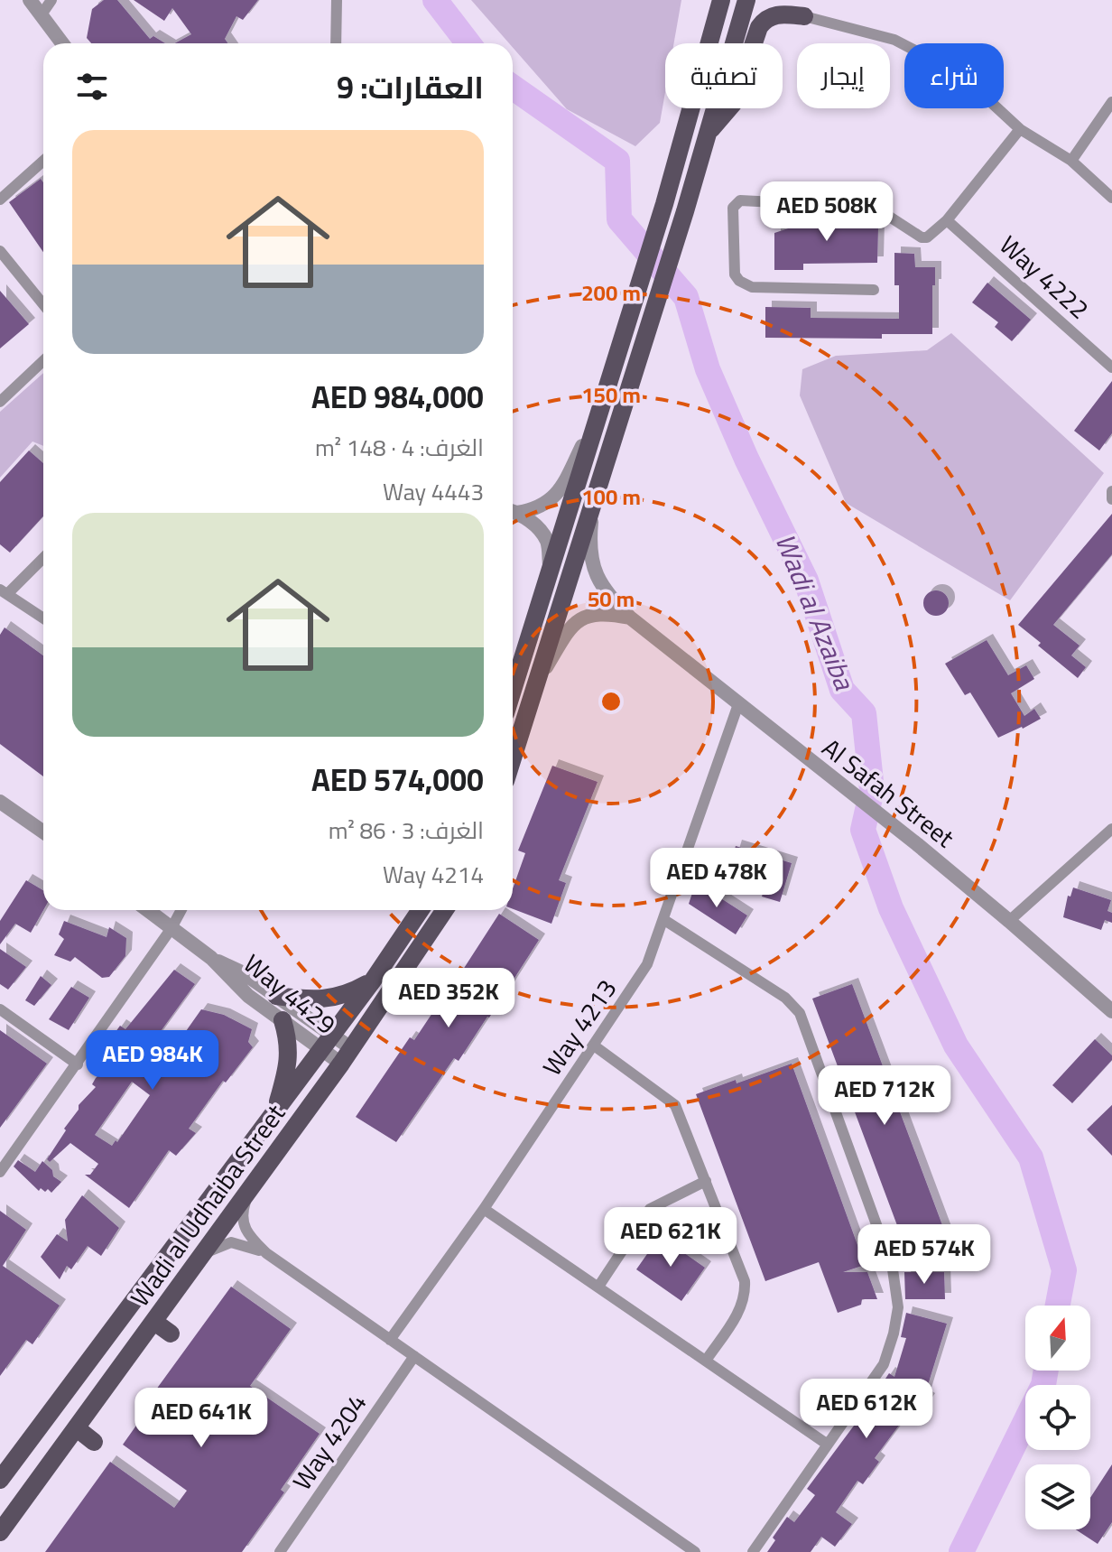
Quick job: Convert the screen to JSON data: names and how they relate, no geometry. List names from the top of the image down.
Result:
{
  "streets": {
    "main road": ["Wadi al Udhaiba Street"],
    "street": [
      "Way 4222",
      "Al Safah Street",
      "Way 4429",
      "Way 4213",
      "Way 4204"
    ]
  },
  "crossings": [
    ["Al Safah Street", "Way 4213"],
    ["Way 4429", "Wadi al Udhaiba Street"]
  ],
  "water": ["Wadi al Azaiba"],
  "north": "top",
  "page": {
    "chip": ["شراء", "إيجار", "تصفية"],
    "heading": "العقارات: 9",
    "list": [
      {
        "name": "AED 984,000",
        "note": "الغرف: 4 · 148 m² · Way 4443"
      },
      {
        "name": "AED 574,000",
        "note": "الغرف: 3 · 86 m² · Way 4214"
      }
    ],
    "price": [
      "AED 508K",
      "AED 478K",
      "AED 352K",
      "AED 984K",
      "AED 712K",
      "AED 621K",
      "AED 574K",
      "AED 612K",
      "AED 641K"
    ]
  },
  "rings": [
    "200 m",
    "150 m",
    "100 m",
    "50 m"
  ]
}
